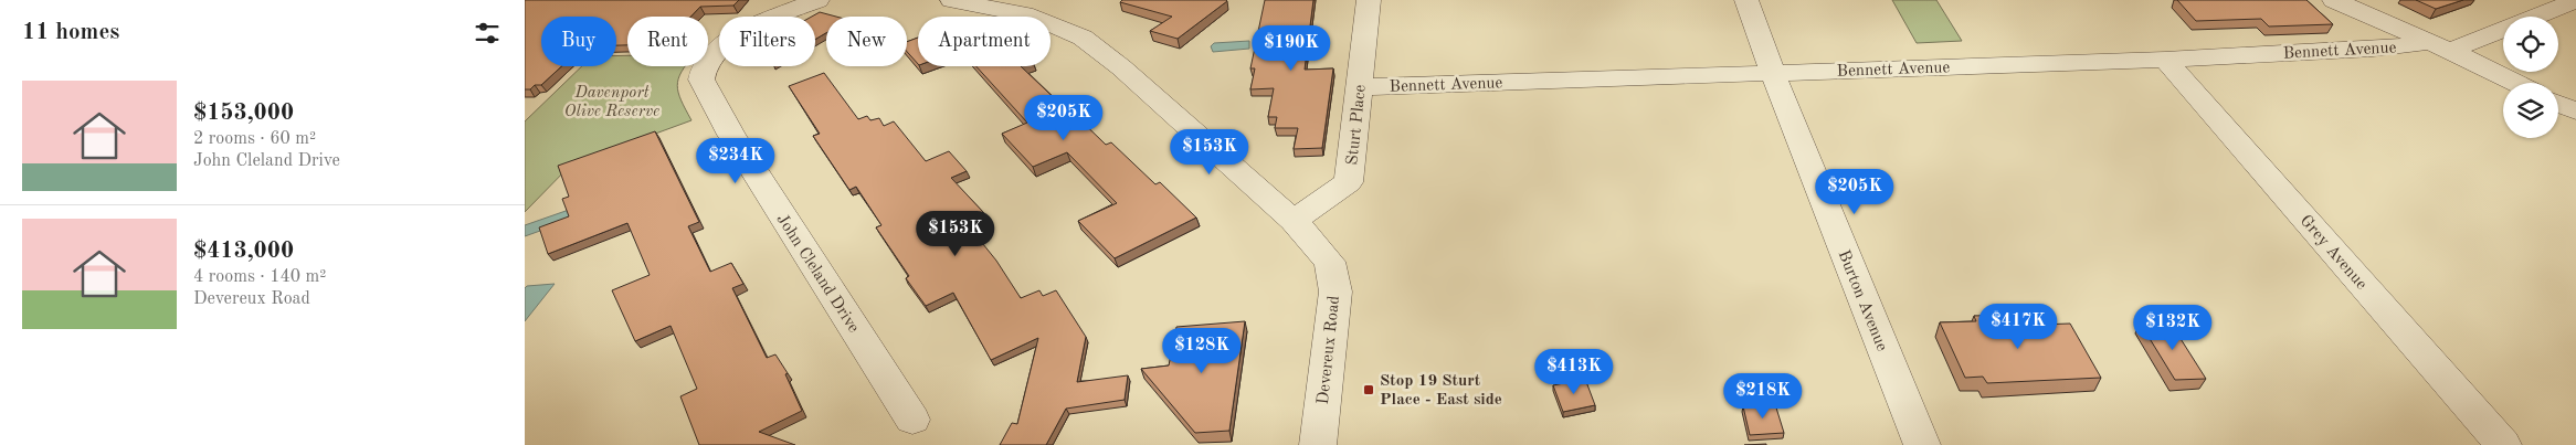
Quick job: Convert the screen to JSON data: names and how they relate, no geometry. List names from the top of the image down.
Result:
{
  "streets": {
    "street": [
      "Bennett Avenue",
      "Sturt Place",
      "Grey Avenue",
      "John Cleland Drive",
      "Burton Avenue",
      "Devereux Road"
    ]
  },
  "crossings": [
    ["Bennett Avenue", "Sturt Place"],
    ["Bennett Avenue", "Grey Avenue"],
    ["Bennett Avenue", "Burton Avenue"],
    ["Sturt Place", "Devereux Road"]
  ],
  "parks": ["Davenport Olive Reserve"],
  "places": {
    "transit": ["Stop 19 Sturt Place - East side"]
  },
  "page": {
    "heading": "11 homes",
    "chip": [
      "Buy",
      "Rent",
      "Filters",
      "New",
      "Apartment"
    ],
    "price": [
      "$190K",
      "$205K",
      "$153K",
      "$234K",
      "$205K",
      "$153K",
      "$417K",
      "$132K",
      "$128K",
      "$413K",
      "$218K"
    ],
    "list": [
      {
        "name": "$153,000",
        "note": "2 rooms · 60 m² · John Cleland Drive"
      },
      {
        "name": "$413,000",
        "note": "4 rooms · 140 m² · Devereux Road"
      }
    ]
  }
}
